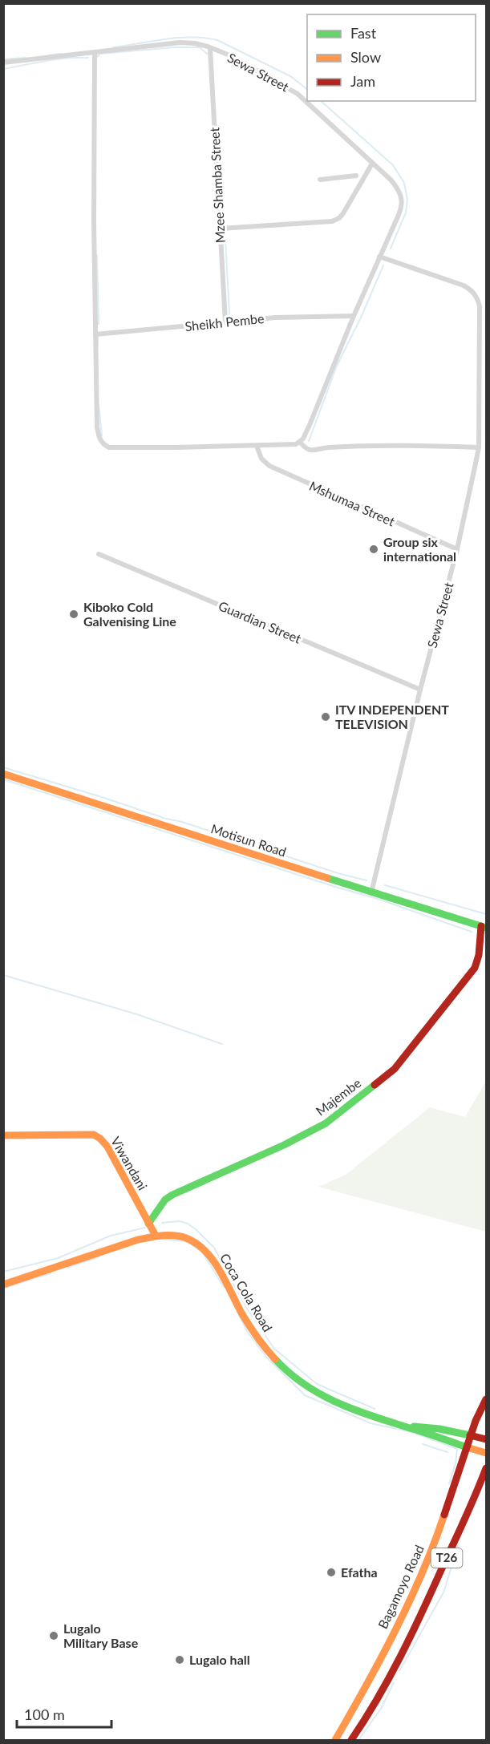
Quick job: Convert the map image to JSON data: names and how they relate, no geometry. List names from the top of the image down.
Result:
{
  "streets": {
    "main road": [
      "Motisun Road",
      "Majembe",
      "Viwandani",
      "Coca Cola Road",
      "T26",
      "Bagamoyo Road"
    ],
    "street": [
      "Sewa Street",
      "Mzee Shamba Street",
      "Sheikh Pembe",
      "Mshumaa Street",
      "Guardian Street"
    ]
  },
  "crossings": [
    ["Sewa Street", "Mzee Shamba Street"],
    ["Sewa Street", "Sheikh Pembe"],
    ["Sewa Street", "Mshumaa Street"],
    ["Sewa Street", "Guardian Street"],
    ["Sewa Street", "Motisun Road"],
    ["Mzee Shamba Street", "Sheikh Pembe"],
    ["Motisun Road", "Majembe"],
    ["Majembe", "Viwandani"],
    ["Viwandani", "Coca Cola Road"],
    ["Coca Cola Road", "T26"],
    ["Coca Cola Road", "Bagamoyo Road"],
    ["T26", "Bagamoyo Road"]
  ],
  "places": [
    "Group six international",
    "Kiboko Cold Galvenising Line",
    "ITV INDEPENDENT TELEVISION",
    "Efatha",
    "Lugalo Military Base",
    "Lugalo hall"
  ],
  "legend": ["Fast", "Slow", "Jam"],
  "scale_bar": "100 m"
}
